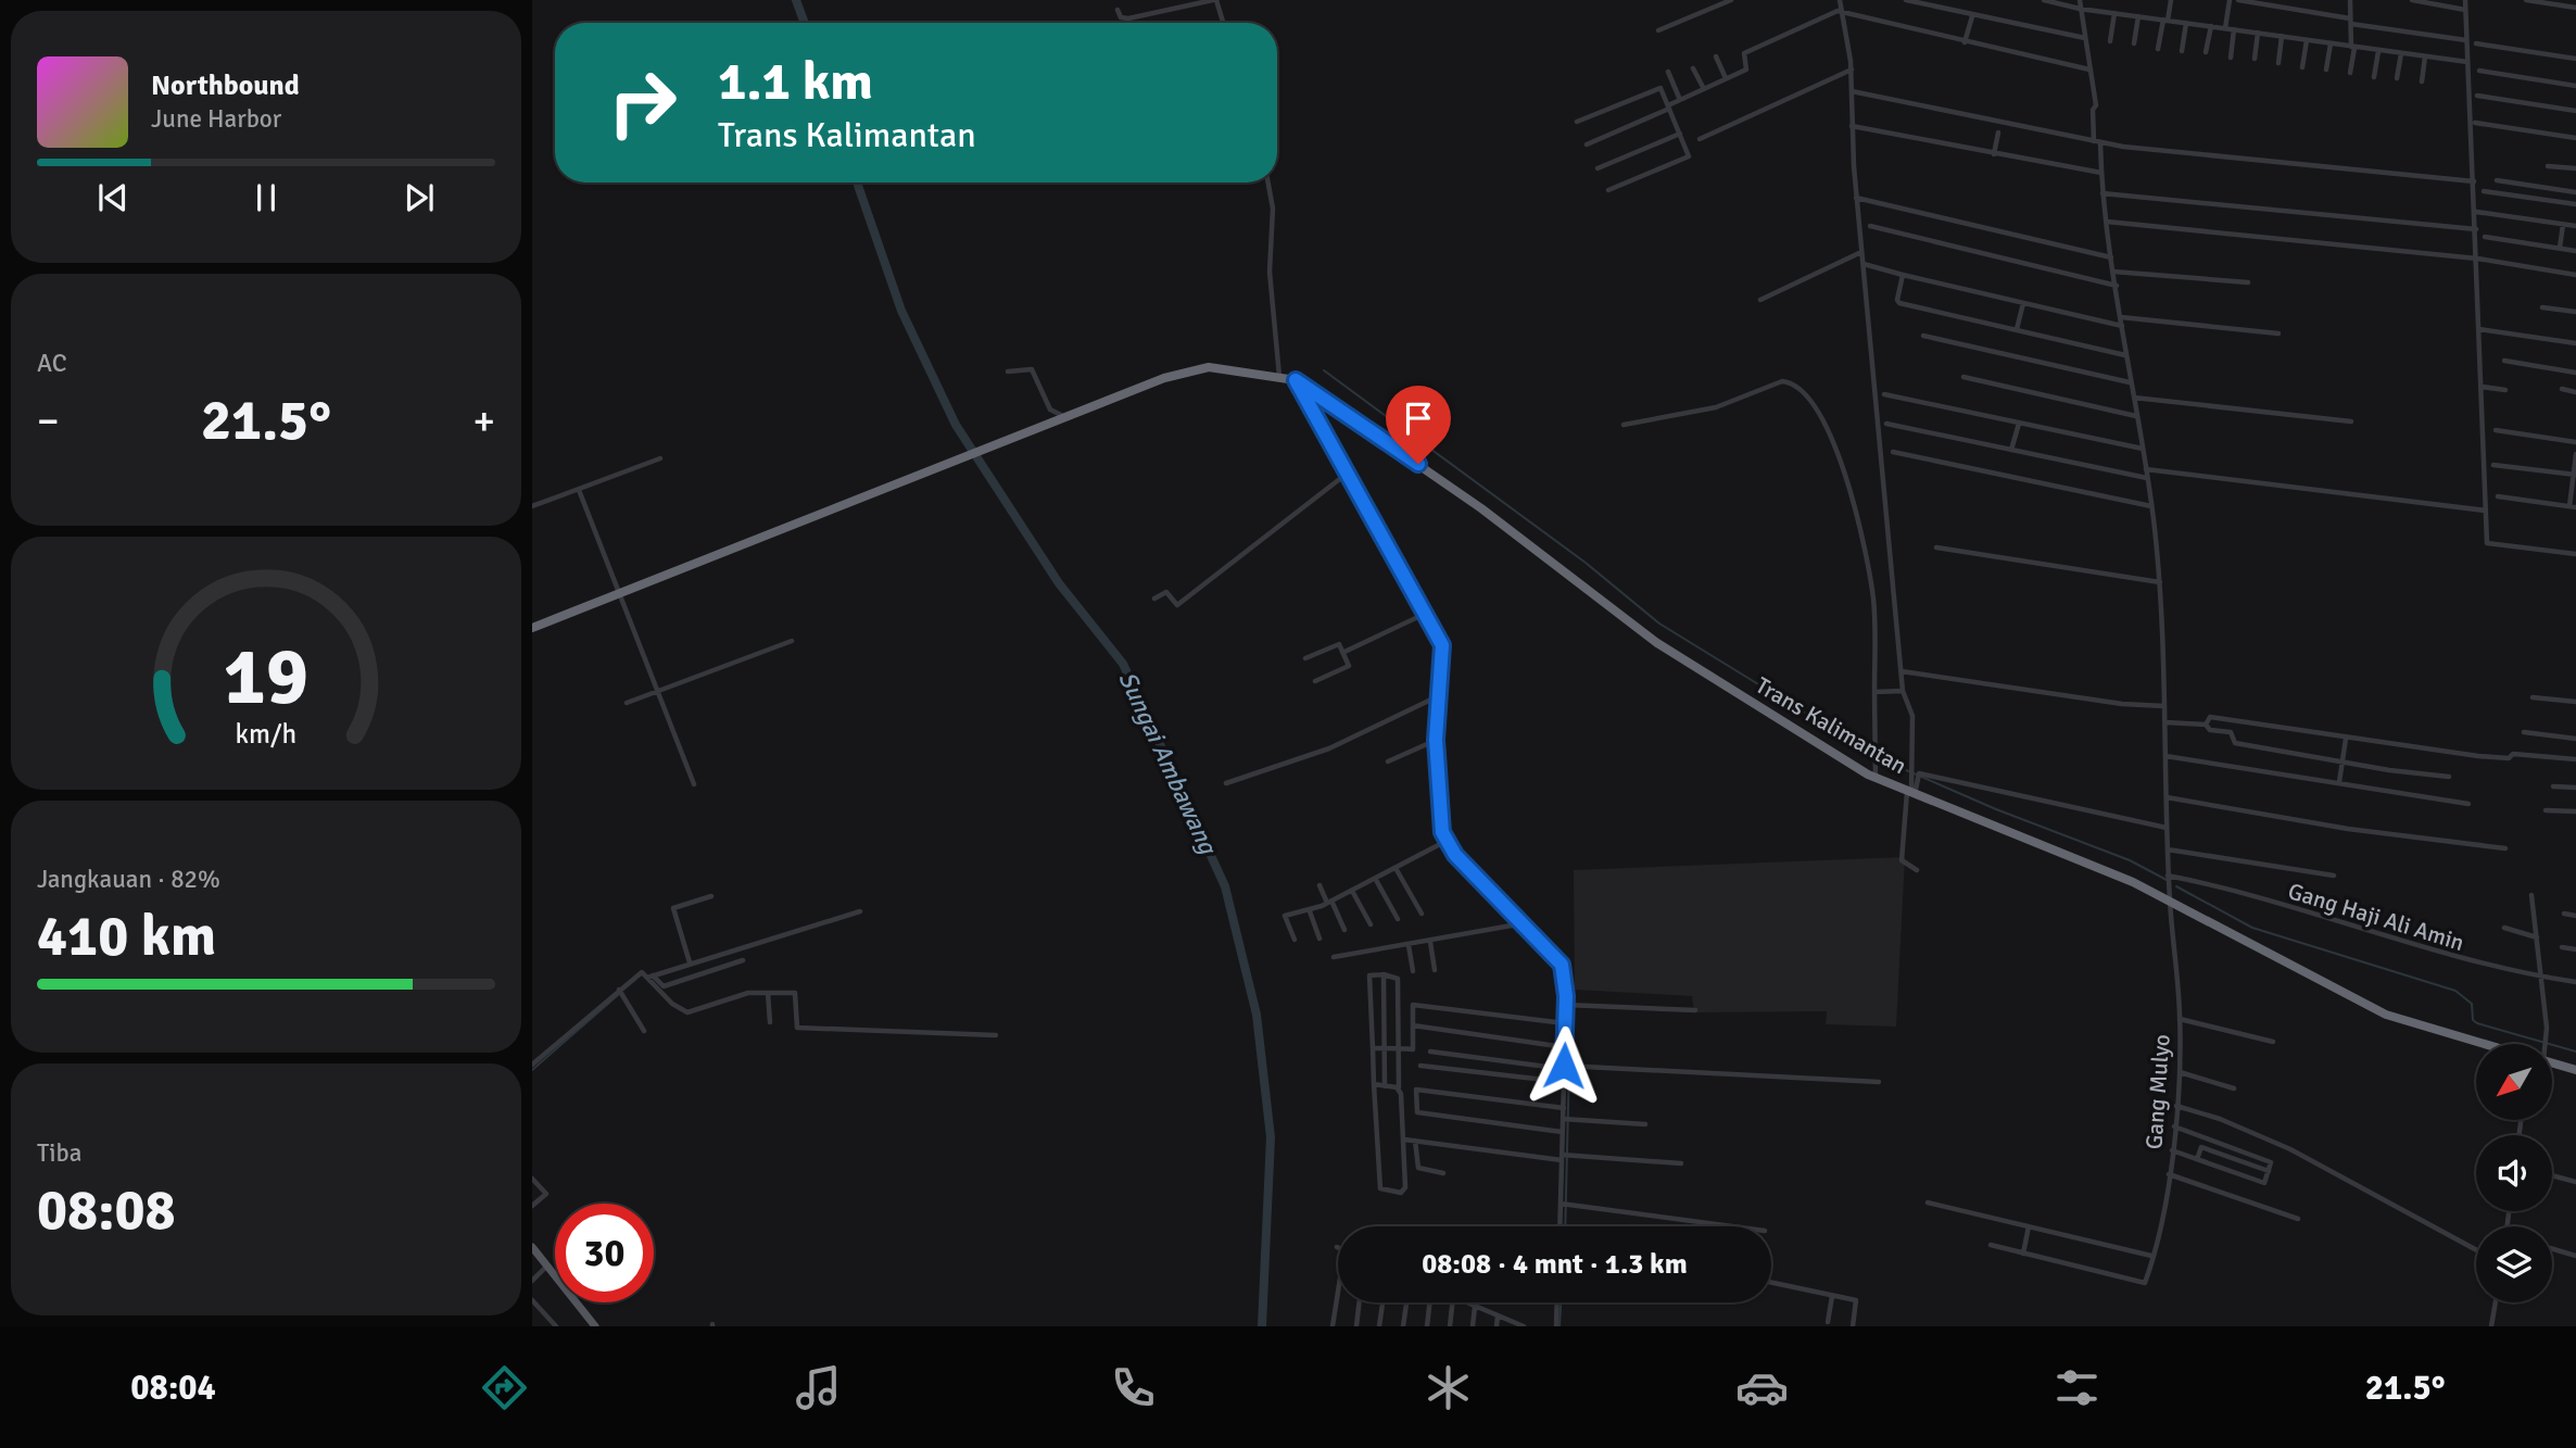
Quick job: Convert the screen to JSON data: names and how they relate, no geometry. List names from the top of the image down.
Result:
{
  "streets": {
    "highway": ["Trans Kalimantan"],
    "street": ["Gang Haji Ali Amin", "Gang Mulyo"]
  },
  "crossings": [
    ["Trans Kalimantan", "Gang Mulyo"],
    ["Gang Haji Ali Amin", "Gang Mulyo"]
  ],
  "water": ["Sungai Ambawang"],
  "north": "bottom left",
  "page": {
    "turn": ["1.1 km", "Trans Kalimantan"],
    "song": ["Northbound", "June Harbor"],
    "tile": [
      "AC",
      ["Jangkauan · 82%", "410 km"],
      ["Tiba", "08:08"]
    ],
    "heat": ["−", "21.5°", "+"],
    "limit": "30",
    "trip": "08:08 · 4 mnt · 1.3 km",
    "tabs": ["08:04", "21.5°"],
    "gauge": ["19", "km/h"]
  }
}
